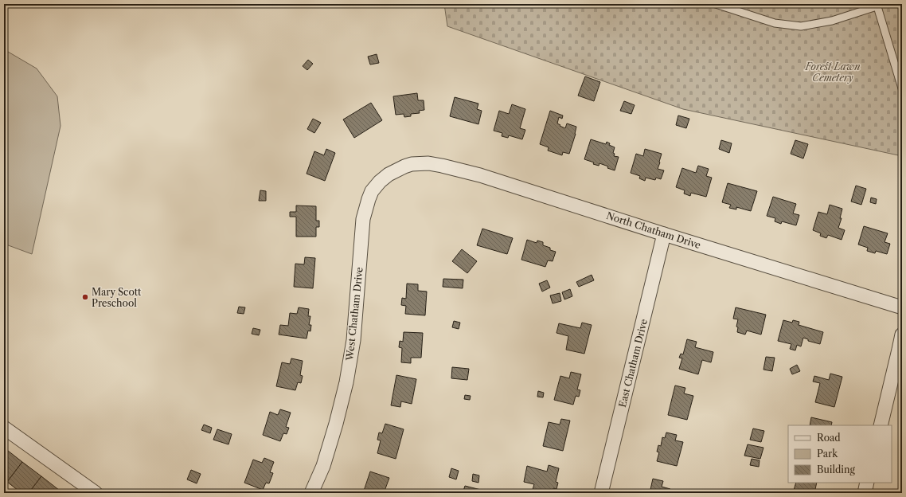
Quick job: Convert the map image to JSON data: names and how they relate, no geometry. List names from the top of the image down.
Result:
{
  "streets": {
    "street": ["North Chatham Drive", "West Chatham Drive", "East Chatham Drive"]
  },
  "crossings": [
    ["North Chatham Drive", "West Chatham Drive"],
    ["North Chatham Drive", "East Chatham Drive"]
  ],
  "parks": ["Forest Lawn Cemetery"],
  "places": ["Mary Scott Preschool"],
  "legend": ["Road", "Park", "Building"]
}
